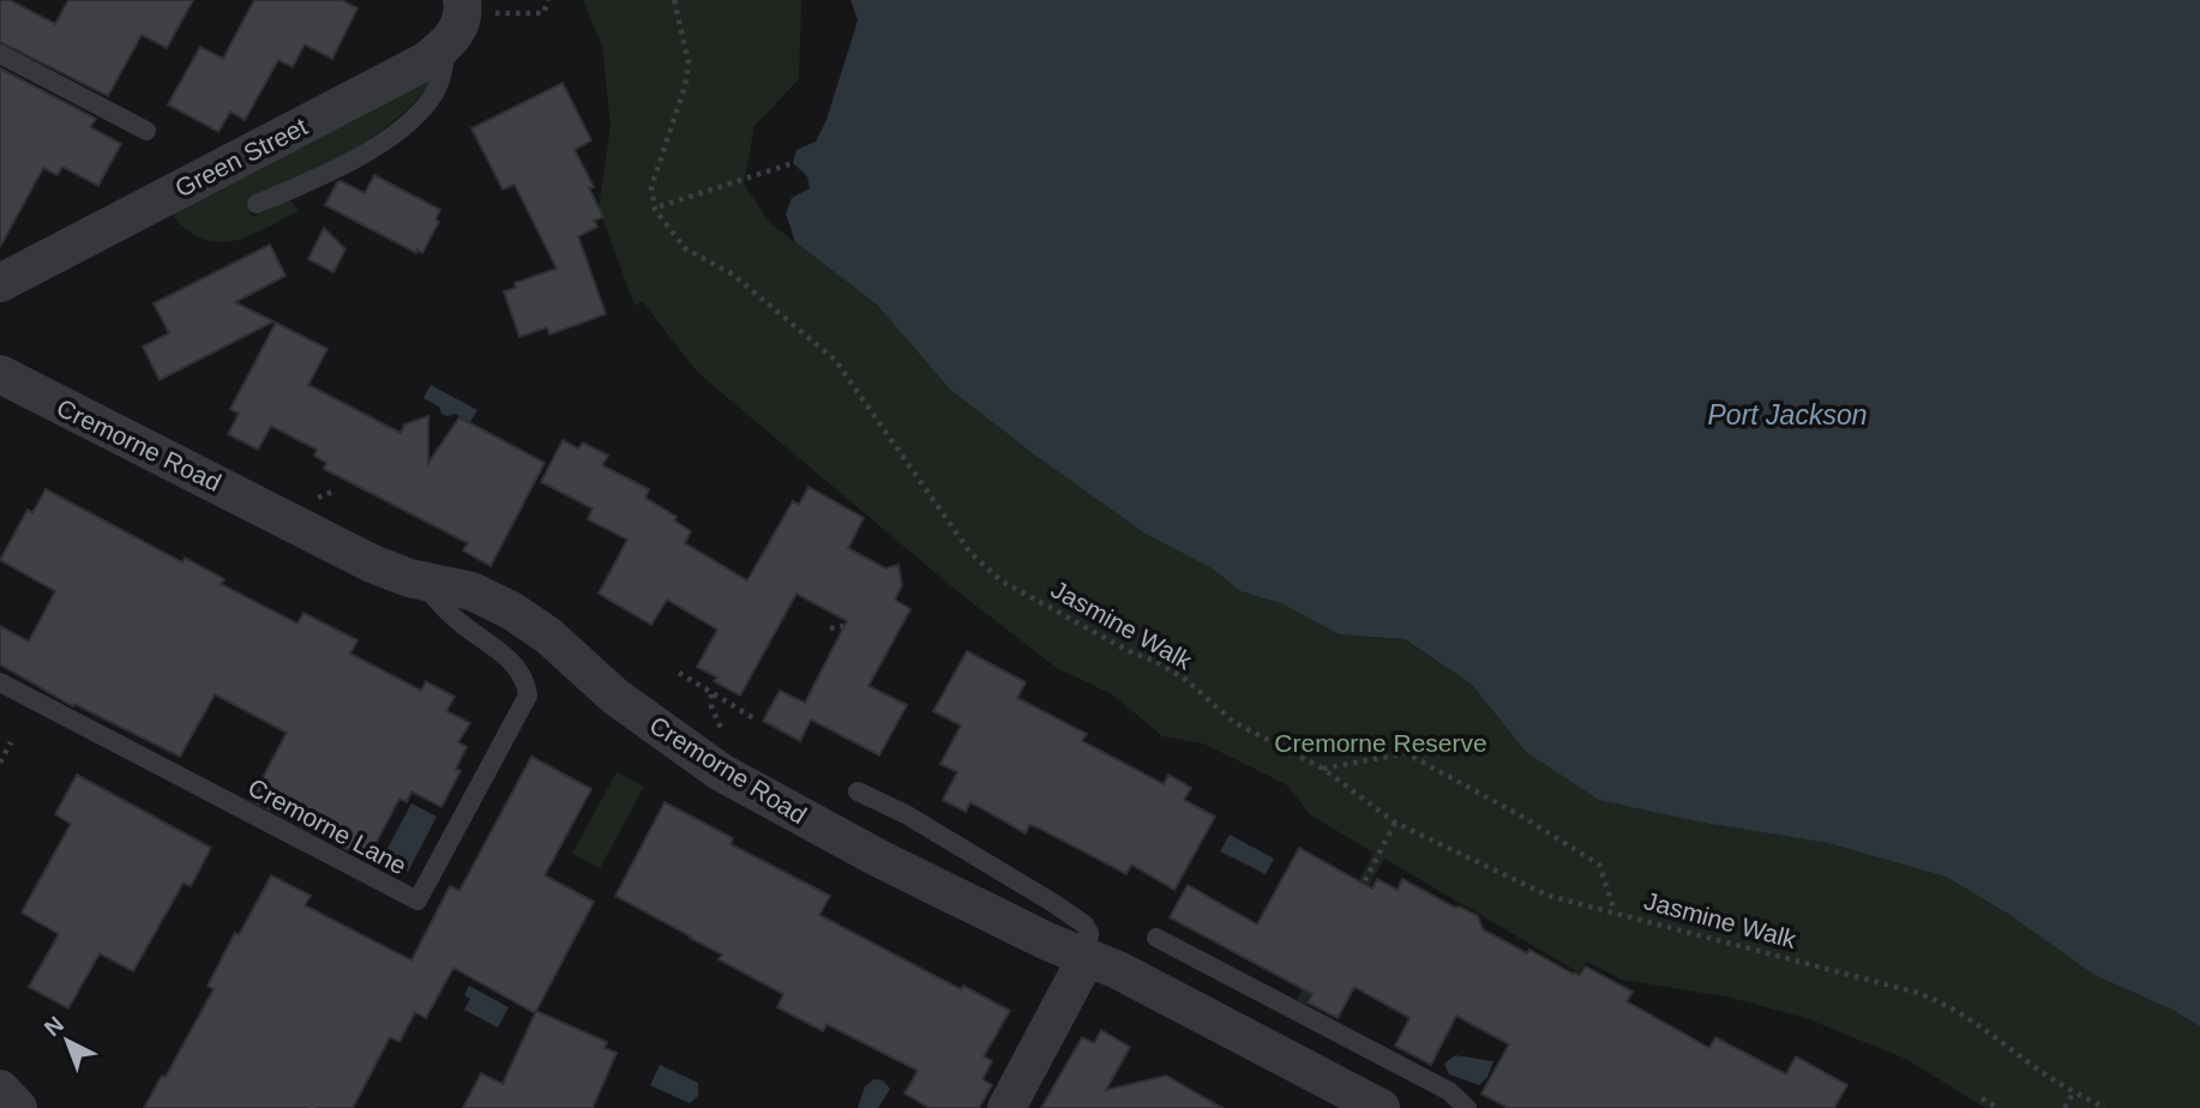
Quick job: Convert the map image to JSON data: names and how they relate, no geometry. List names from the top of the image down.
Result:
{
  "streets": {
    "street": ["Green Street", "Cremorne Road"],
    "lane": ["Cremorne Lane"],
    "path": ["Jasmine Walk"]
  },
  "crossings": [
    ["Cremorne Road", "Cremorne Lane"]
  ],
  "water": ["Port Jackson"],
  "parks": ["Cremorne Reserve"],
  "north": "top left"
}
